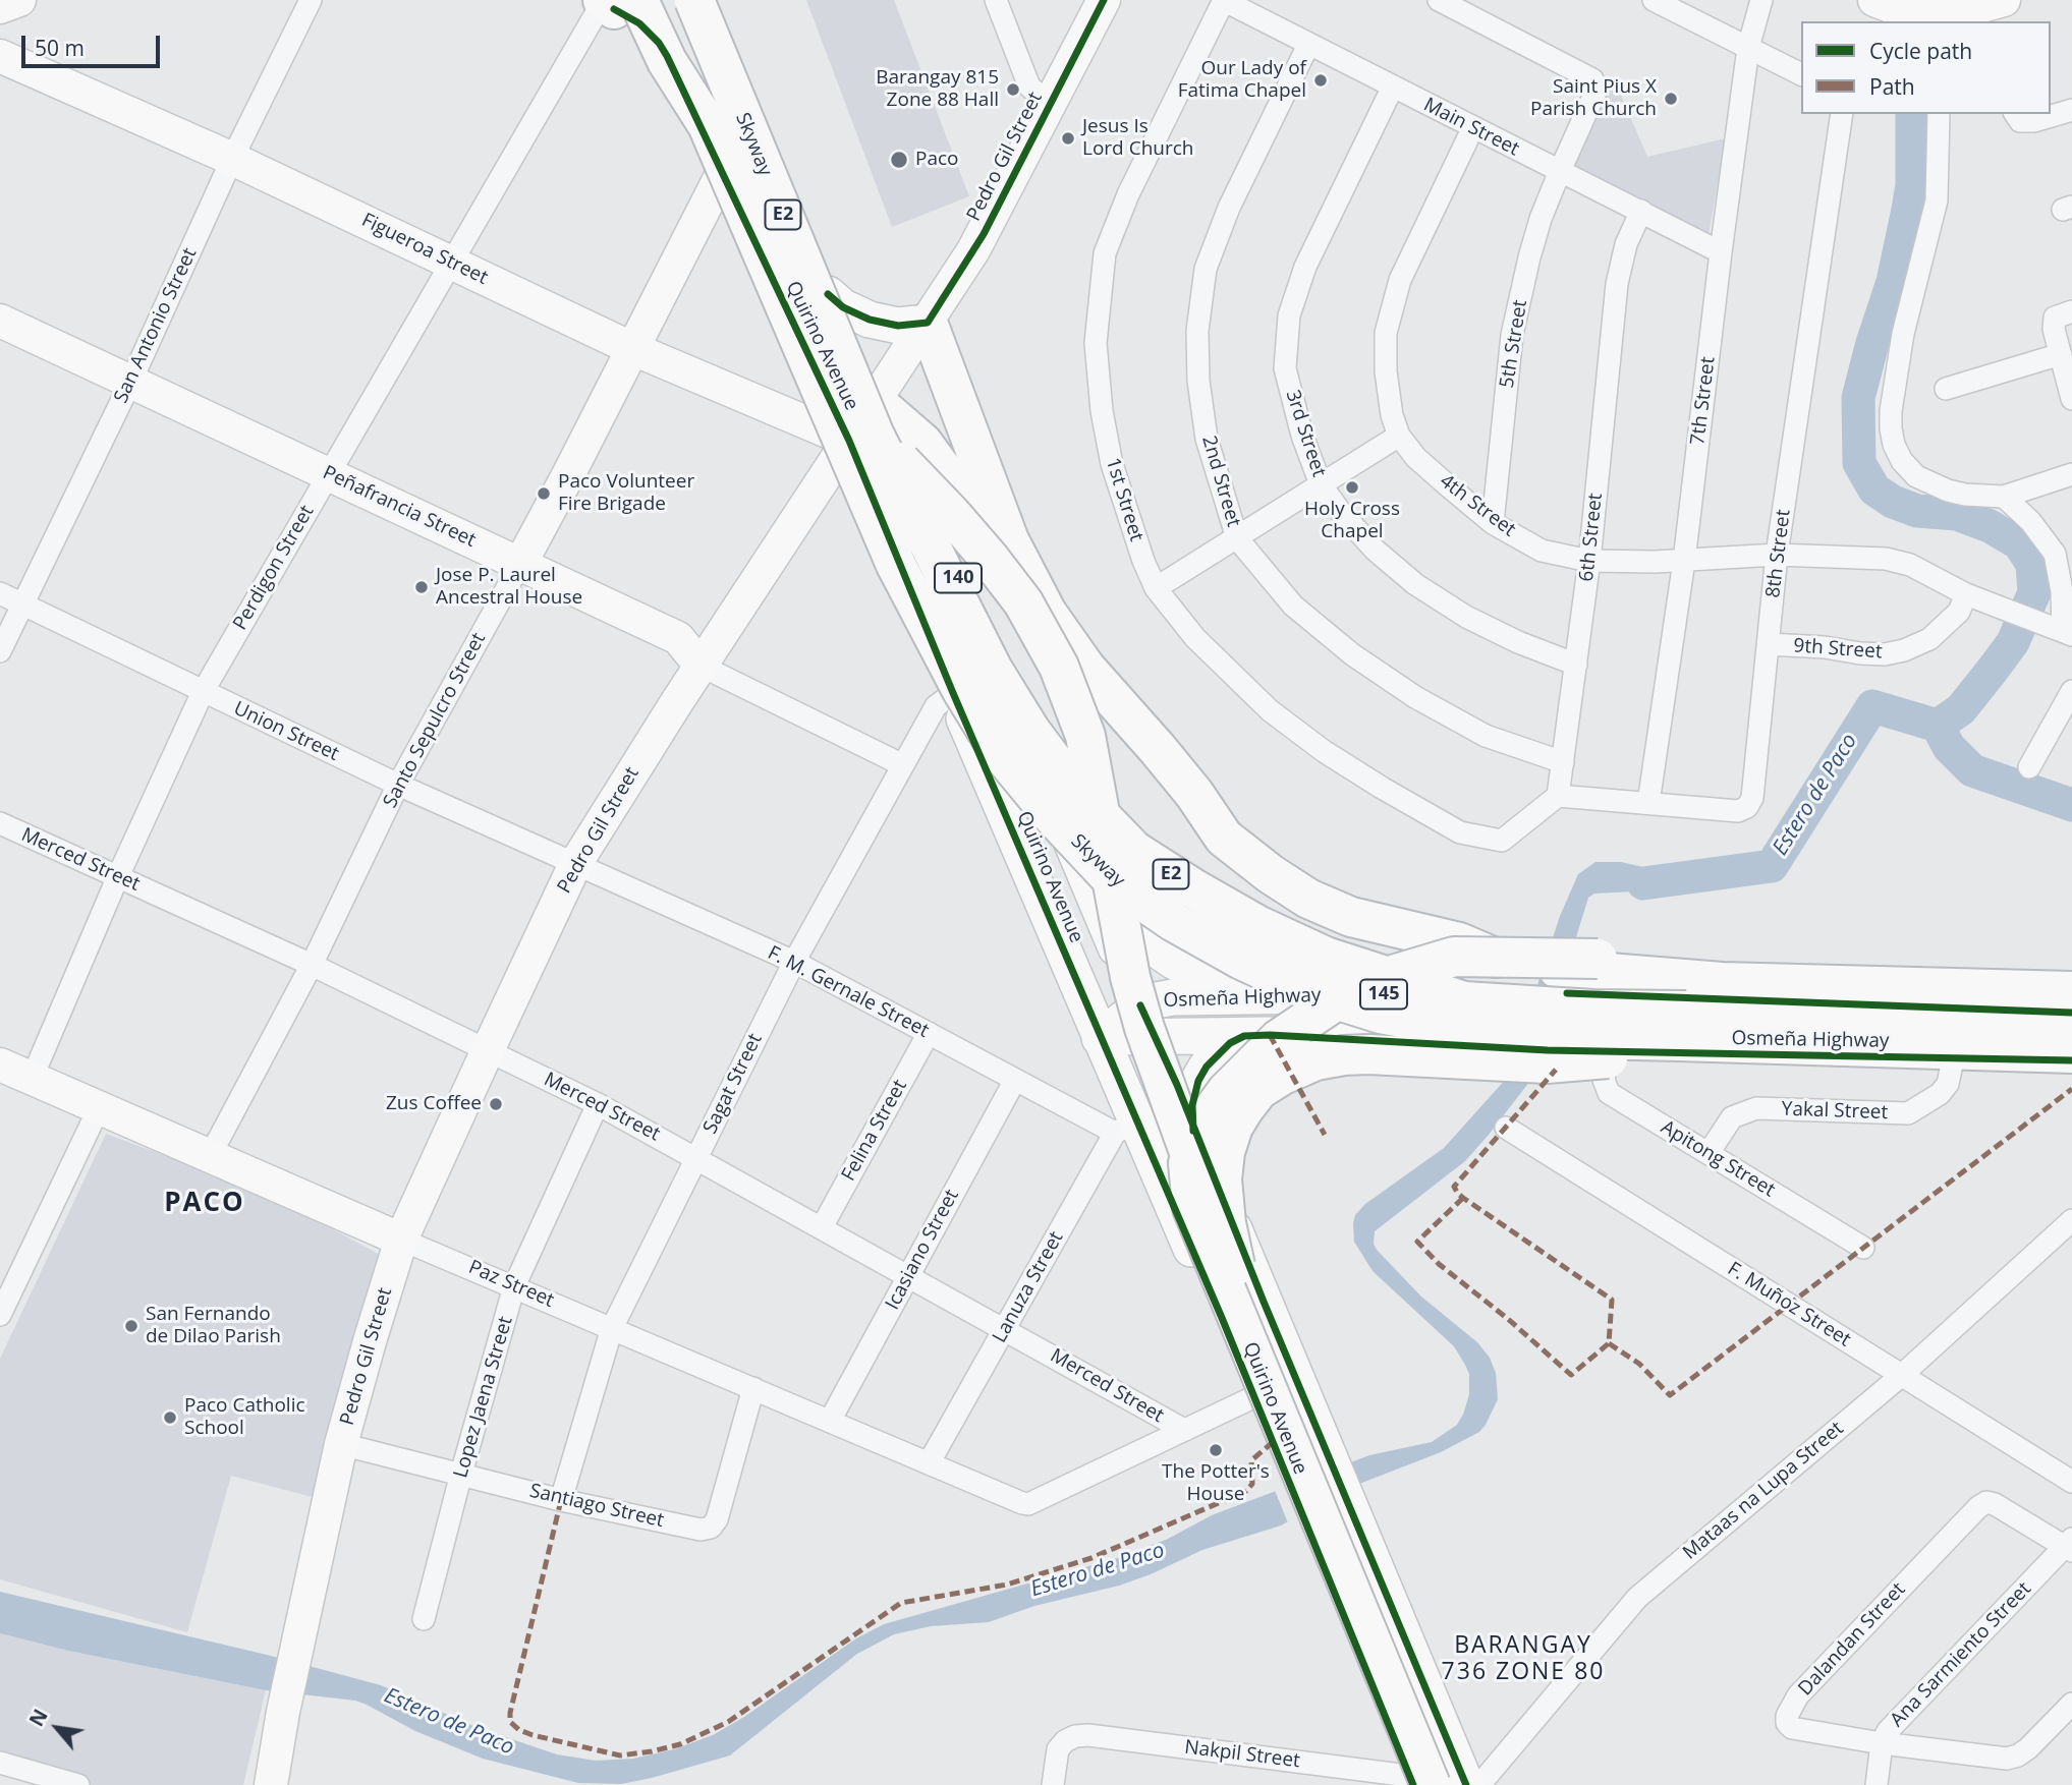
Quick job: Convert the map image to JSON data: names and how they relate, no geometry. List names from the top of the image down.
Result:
{
  "streets": {
    "highway": ["Skyway", "E2"],
    "main road": [
      "Pedro Gil Street",
      "Figueroa Street",
      "Quirino Avenue",
      "Peñafrancia Street",
      "140",
      "Santo Sepulcro Street",
      "145",
      "Osmeña Highway",
      "Paz Street"
    ],
    "street": [
      "Main Street",
      "San Antonio Street",
      "5th Street",
      "7th Street",
      "3rd Street",
      "2nd Street",
      "1st Street",
      "4th Street",
      "6th Street",
      "8th Street",
      "Perdigon Street",
      "9th Street",
      "Union Street",
      "Merced Street",
      "F. M. Gernale Street",
      "Sagat Street",
      "Yakal Street",
      "Felina Street",
      "Apitong Street",
      "Icasiano Street",
      "Lanuza Street",
      "F. Muñoz Street",
      "Lopez Jaena Street",
      "Mataas na Lupa Street",
      "Santiago Street",
      "Dalandan Street",
      "Ana Sarmiento Street",
      "Nakpil Street"
    ]
  },
  "crossings": [
    ["Main Street", "5th Street"],
    ["Main Street", "7th Street"],
    ["Main Street", "3rd Street"],
    ["Main Street", "2nd Street"],
    ["Main Street", "1st Street"],
    ["Main Street", "4th Street"],
    ["Main Street", "6th Street"],
    ["Skyway", "Pedro Gil Street"],
    ["Skyway", "Figueroa Street"],
    ["Skyway", "Quirino Avenue"],
    ["Pedro Gil Street", "Figueroa Street"],
    ["Pedro Gil Street", "Quirino Avenue"],
    ["Pedro Gil Street", "Peñafrancia Street"],
    ["Pedro Gil Street", "Union Street"],
    ["Pedro Gil Street", "Merced Street"],
    ["Pedro Gil Street", "F. M. Gernale Street"],
    ["Pedro Gil Street", "Paz Street"],
    ["Pedro Gil Street", "Santiago Street"],
    ["Figueroa Street", "San Antonio Street"],
    ["Figueroa Street", "Quirino Avenue"],
    ["Figueroa Street", "Perdigon Street"],
    ["Figueroa Street", "Santo Sepulcro Street"],
    ["San Antonio Street", "Peñafrancia Street"],
    ["San Antonio Street", "Union Street"],
    ["5th Street", "4th Street"],
    ["Quirino Avenue", "Perdigon Street"],
    ["Quirino Avenue", "Santo Sepulcro Street"],
    ["Quirino Avenue", "F. M. Gernale Street"],
    ["Quirino Avenue", "Osmeña Highway"],
    ["Quirino Avenue", "Sagat Street"],
    ["Quirino Avenue", "Lanuza Street"],
    ["Quirino Avenue", "Mataas na Lupa Street"],
    ["Quirino Avenue", "Nakpil Street"],
    ["7th Street", "4th Street"],
    ["7th Street", "8th Street"],
    ["3rd Street", "6th Street"],
    ["2nd Street", "6th Street"],
    ["1st Street", "6th Street"],
    ["1st Street", "8th Street"],
    ["4th Street", "6th Street"],
    ["4th Street", "8th Street"],
    ["4th Street", "9th Street"],
    ["Peñafrancia Street", "Perdigon Street"],
    ["Peñafrancia Street", "Santo Sepulcro Street"],
    ["Peñafrancia Street", "Sagat Street"],
    ["6th Street", "8th Street"],
    ["8th Street", "9th Street"],
    ["Perdigon Street", "Union Street"],
    ["Perdigon Street", "Merced Street"],
    ["Perdigon Street", "Paz Street"],
    ["Santo Sepulcro Street", "Union Street"],
    ["Santo Sepulcro Street", "Merced Street"],
    ["Santo Sepulcro Street", "Paz Street"],
    ["Union Street", "F. M. Gernale Street"],
    ["Merced Street", "Sagat Street"],
    ["Merced Street", "Felina Street"],
    ["Merced Street", "Icasiano Street"],
    ["Merced Street", "Paz Street"],
    ["Merced Street", "Lanuza Street"],
    ["Merced Street", "Lopez Jaena Street"],
    ["F. M. Gernale Street", "Sagat Street"],
    ["F. M. Gernale Street", "Felina Street"],
    ["F. M. Gernale Street", "Icasiano Street"],
    ["F. M. Gernale Street", "Lanuza Street"],
    ["Osmeña Highway", "Yakal Street"],
    ["Osmeña Highway", "Apitong Street"],
    ["Sagat Street", "Paz Street"],
    ["Sagat Street", "Santiago Street"],
    ["Yakal Street", "Apitong Street"],
    ["Icasiano Street", "Paz Street"],
    ["Paz Street", "Lanuza Street"],
    ["Paz Street", "Lopez Jaena Street"],
    ["Paz Street", "Santiago Street"],
    ["F. Muñoz Street", "Mataas na Lupa Street"],
    ["Lopez Jaena Street", "Santiago Street"],
    ["Mataas na Lupa Street", "Nakpil Street"],
    ["Dalandan Street", "Ana Sarmiento Street"]
  ],
  "districts": ["PACO", "BARANGAY 736 ZONE 80"],
  "water": ["Estero de Paco"],
  "places": [
    "Our Lady of Fatima Chapel",
    "Barangay 815 Zone 88 Hall",
    "Saint Pius X Parish Church",
    "Jesus Is Lord Church",
    "Paco",
    "Holy Cross Chapel",
    "Paco Volunteer Fire Brigade",
    "Jose P. Laurel Ancestral House",
    "Zus Coffee",
    "San Fernando de Dilao Parish",
    "Paco Catholic School",
    "The Potter's House"
  ],
  "legend": ["Cycle path", "Path"],
  "scale_bar": "50 m",
  "north": "top left"
}
